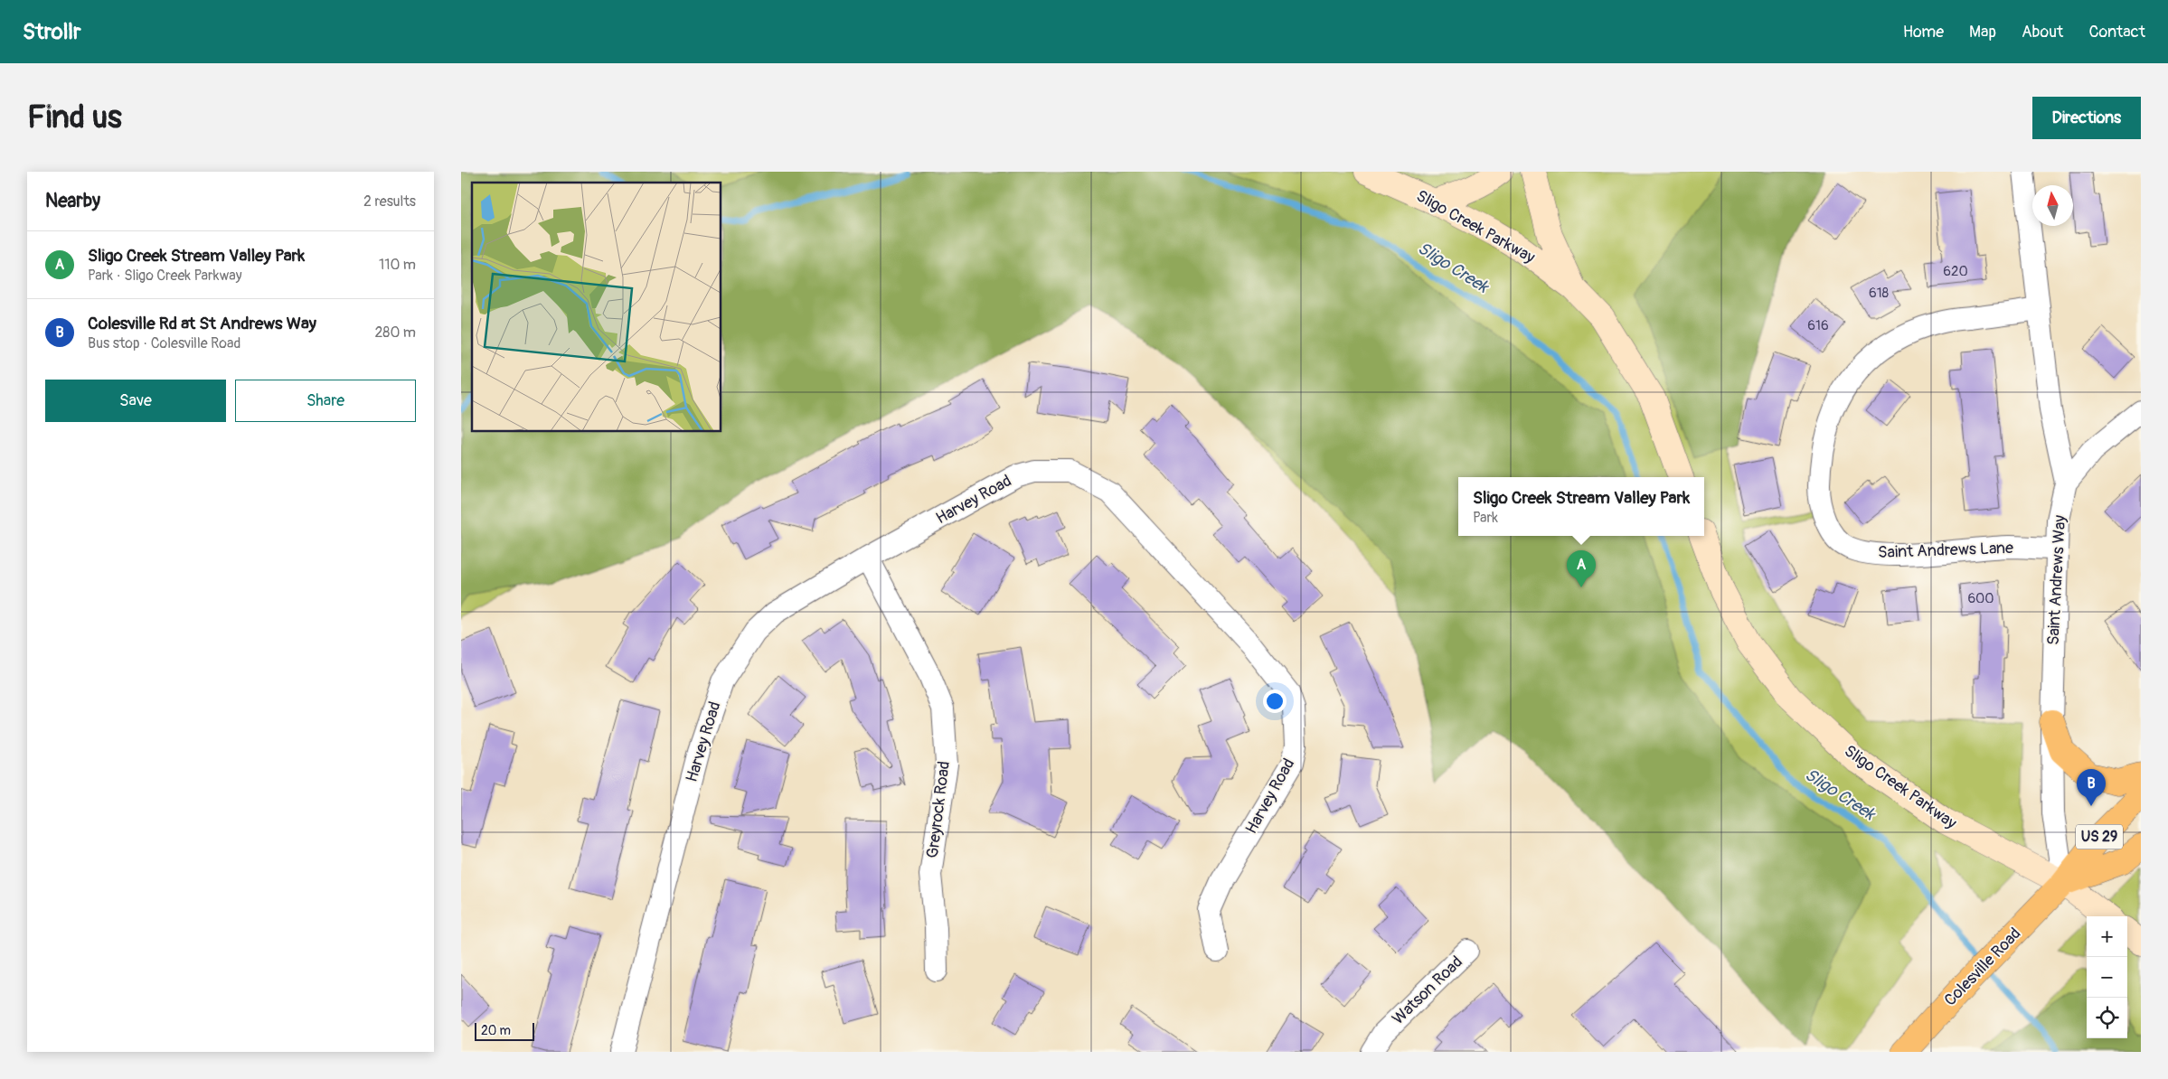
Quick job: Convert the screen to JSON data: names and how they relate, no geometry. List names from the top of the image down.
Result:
{
  "streets": {
    "highway": ["US 29", "Colesville Road"],
    "street": [
      "Sligo Creek Parkway",
      "Harvey Road",
      "Saint Andrews Lane",
      "Saint Andrews Way",
      "Greyrock Road",
      "Watson Road"
    ]
  },
  "crossings": [
    ["Sligo Creek Parkway", "Saint Andrews Way"],
    ["Sligo Creek Parkway", "Colesville Road"],
    ["Harvey Road", "Greyrock Road"],
    ["Saint Andrews Lane", "Saint Andrews Way"],
    ["Saint Andrews Way", "Colesville Road"]
  ],
  "water": ["Sligo Creek"],
  "house_numbers": [
    "620",
    "618",
    "616",
    "600"
  ],
  "scale_bar": "20 m",
  "north": "top",
  "page": {
    "header": "Strollr",
    "nav": [
      "Home",
      "Map",
      "About",
      "Contact"
    ],
    "buttons": [
      "Directions",
      ["Save", "Share"]
    ],
    "title": "Find us",
    "heading": ["Nearby", "2 results"],
    "list": [
      {
        "mark": "A",
        "name": "Sligo Creek Stream Valley Park",
        "note": "Park · Sligo Creek Parkway",
        "value": "110 m"
      },
      {
        "mark": "B",
        "name": "Colesville Rd at St Andrews Way",
        "note": "Bus stop · Colesville Road",
        "value": "280 m"
      }
    ],
    "popup": ["Sligo Creek Stream Valley Park", "Park"],
    "pins": ["A", "B"],
    "map_buttons": ["+", "−"],
    "scale": "20 m"
  }
}
